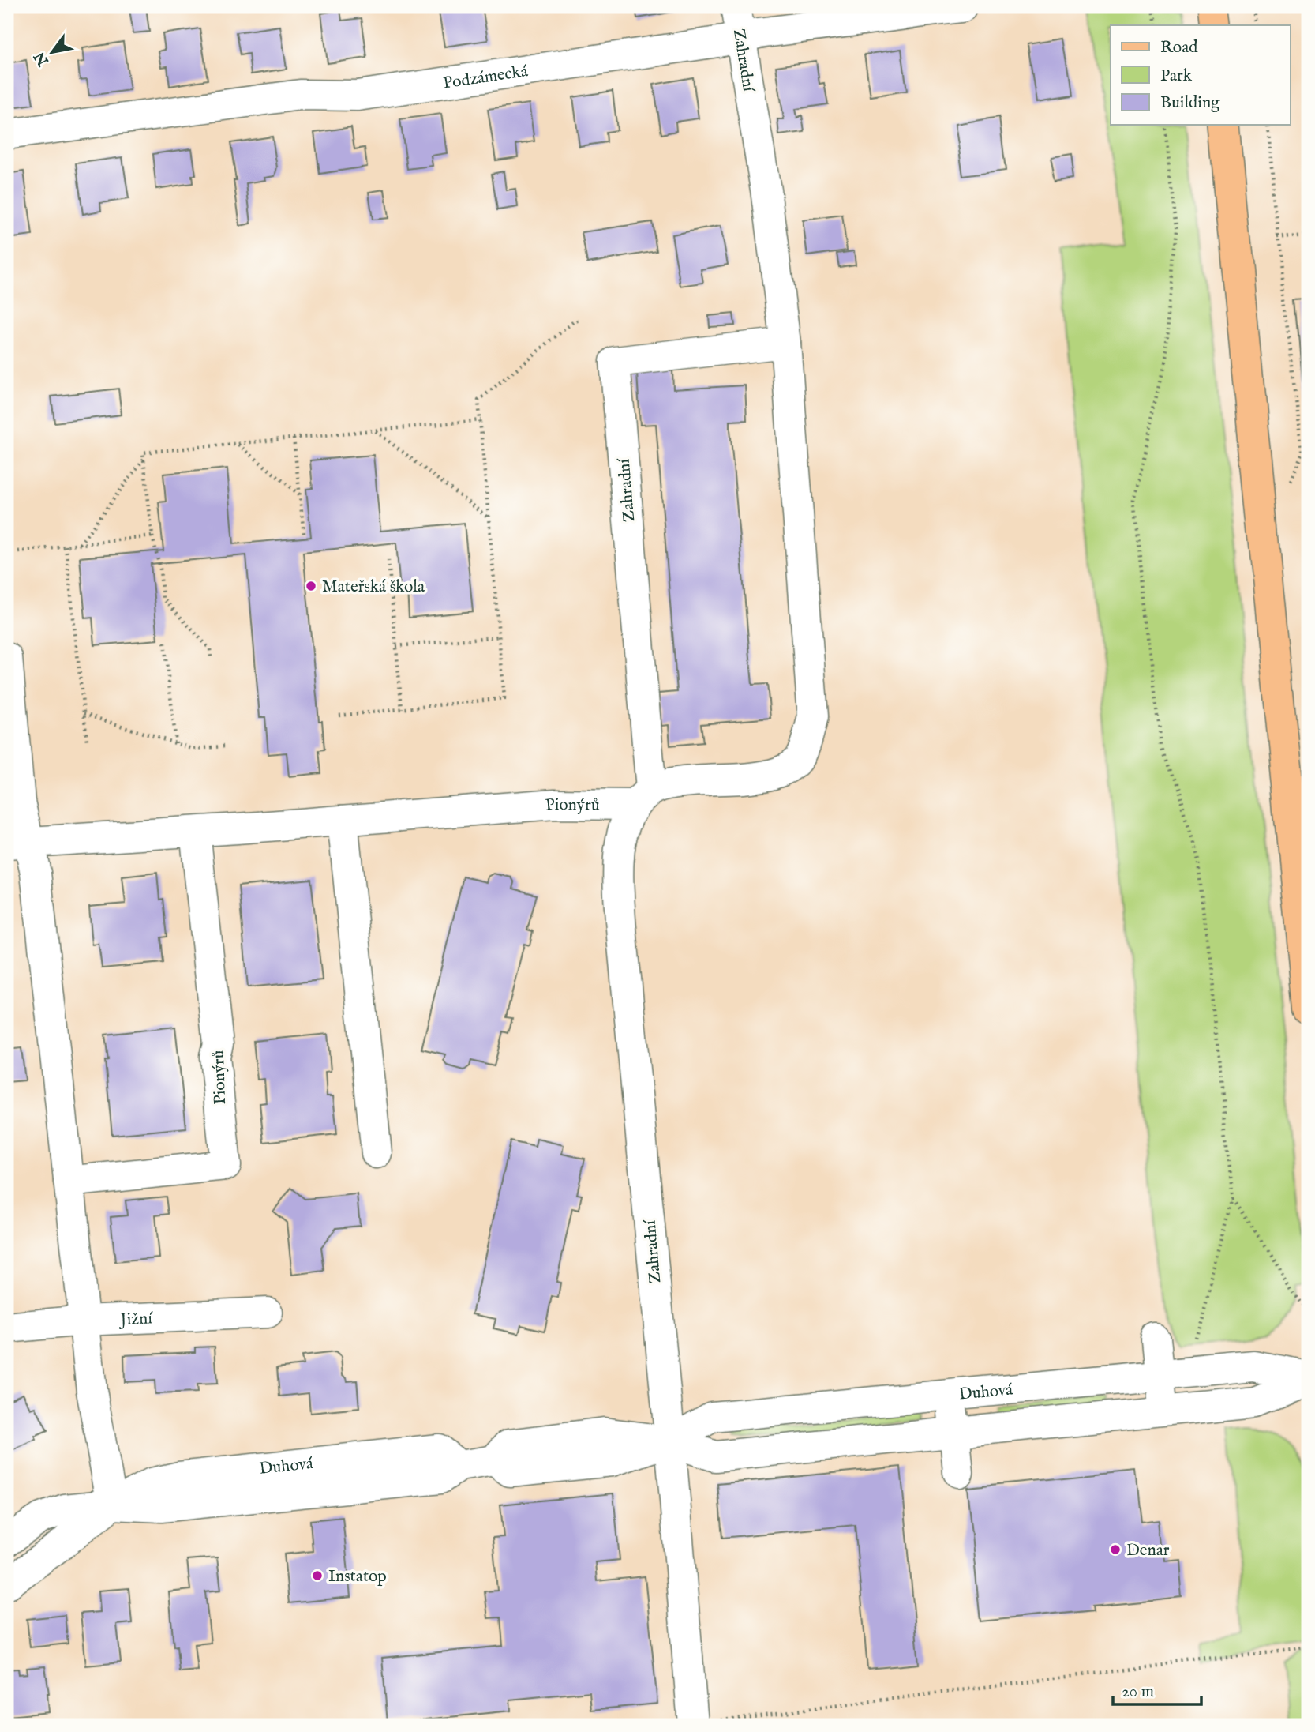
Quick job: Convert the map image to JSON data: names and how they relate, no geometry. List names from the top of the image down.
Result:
{
  "streets": {
    "street": [
      "Zahradní",
      "Podzámecká",
      "Pionýrů",
      "Jižní",
      "Duhová"
    ]
  },
  "crossings": [
    ["Zahradní", "Podzámecká"],
    ["Zahradní", "Pionýrů"],
    ["Zahradní", "Duhová"]
  ],
  "places": ["Mateřská škola", "Denar", "Instatop"],
  "legend": ["Road", "Park", "Building"],
  "scale_bar": "20 m",
  "north": "bottom left"
}
